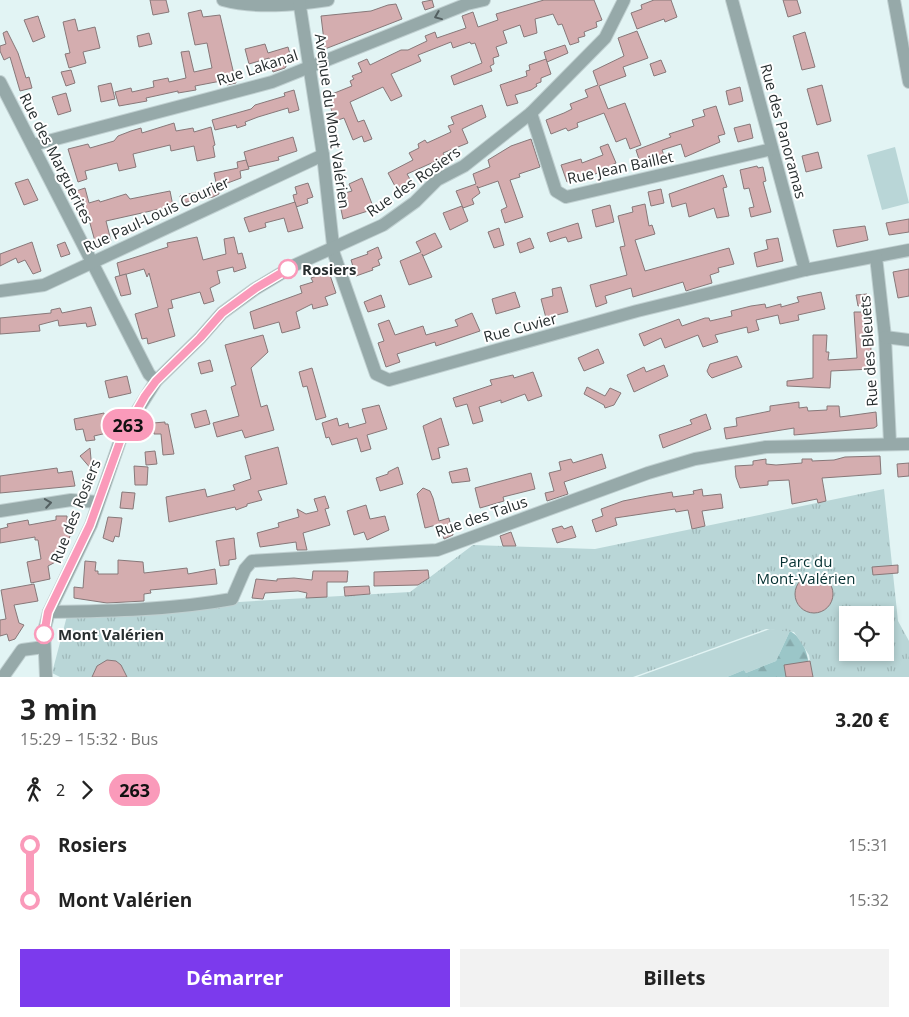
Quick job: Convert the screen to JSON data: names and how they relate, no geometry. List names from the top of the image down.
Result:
{
  "streets": {
    "street": [
      "Rue Lakanal",
      "Avenue du Mont Valérien",
      "Rue des Panoramas",
      "Rue des Marguerites",
      "Rue Jean Baillet",
      "Rue des Rosiers",
      "Rue Paul-Louis Courier",
      "Rue Cuvier",
      "Rue des Bleuets",
      "Rue des Talus"
    ]
  },
  "crossings": [
    ["Rue Lakanal", "Avenue du Mont Valérien"],
    ["Rue Lakanal", "Rue des Marguerites"],
    ["Avenue du Mont Valérien", "Rue des Rosiers"],
    ["Avenue du Mont Valérien", "Rue Paul-Louis Courier"],
    ["Avenue du Mont Valérien", "Rue Cuvier"],
    ["Rue des Panoramas", "Rue Jean Baillet"],
    ["Rue des Panoramas", "Rue Cuvier"],
    ["Rue des Marguerites", "Rue des Rosiers"],
    ["Rue des Marguerites", "Rue Paul-Louis Courier"],
    ["Rue Jean Baillet", "Rue des Rosiers"],
    ["Rue des Rosiers", "Rue Cuvier"],
    ["Rue des Rosiers", "Rue des Talus"],
    ["Rue Cuvier", "Rue des Bleuets"],
    ["Rue des Bleuets", "Rue des Talus"]
  ],
  "one_way": ["Rue Lakanal"],
  "parks": ["Parc du Mont-Valérien"],
  "places": ["Rosiers", "Mont Valérien"],
  "lines": ["bus line 263"],
  "page": {
    "on_map": "263",
    "heading": ["3 min", "15:29 – 15:32 · Bus", "3.20 €"],
    "legs": ["2", "263"],
    "list": [
      {
        "name": "Rosiers",
        "value": "15:31"
      },
      {
        "name": "Mont Valérien",
        "value": "15:32"
      }
    ],
    "buttons": ["Démarrer", "Billets"]
  }
}
